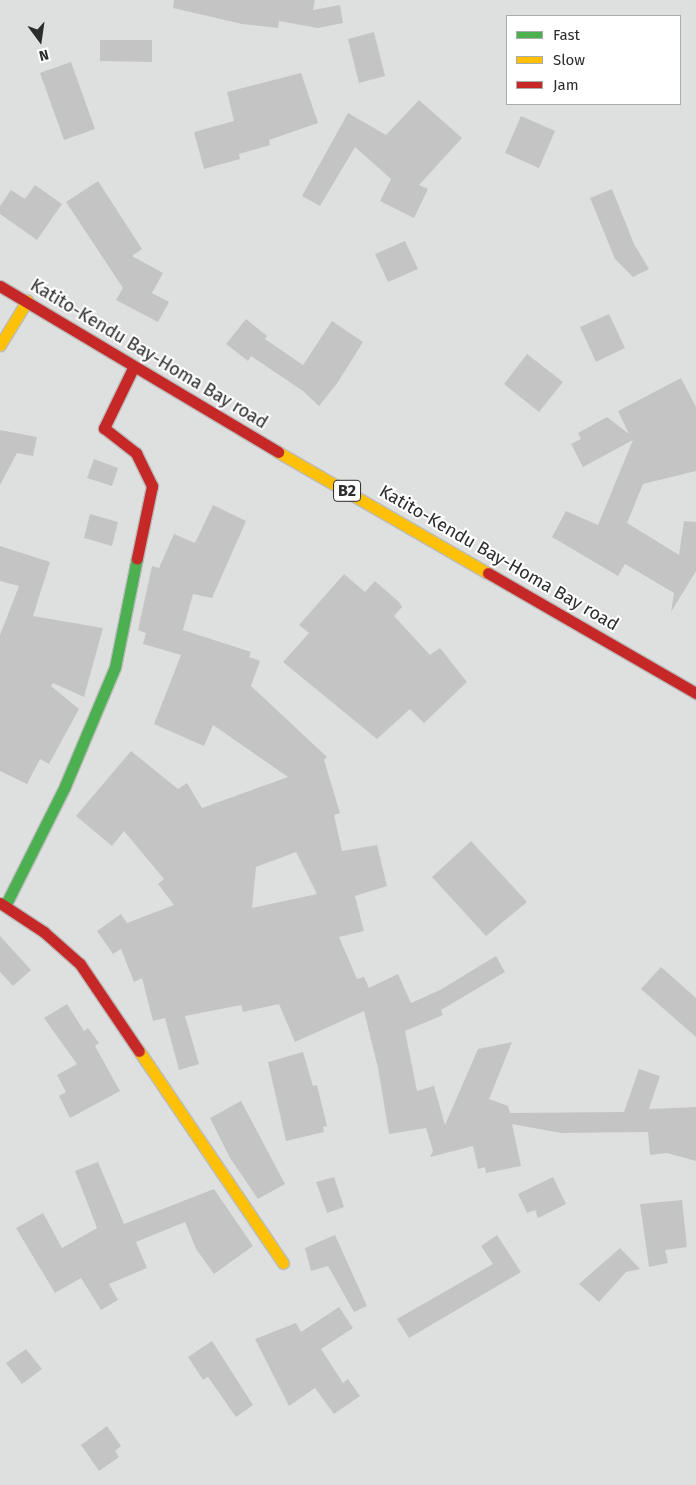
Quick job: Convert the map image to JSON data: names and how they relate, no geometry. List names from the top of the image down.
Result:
{
  "streets": {
    "main road": ["Katito-Kendu Bay-Homa Bay road", "B2"]
  },
  "legend": ["Fast", "Slow", "Jam"],
  "north": "bottom"
}
